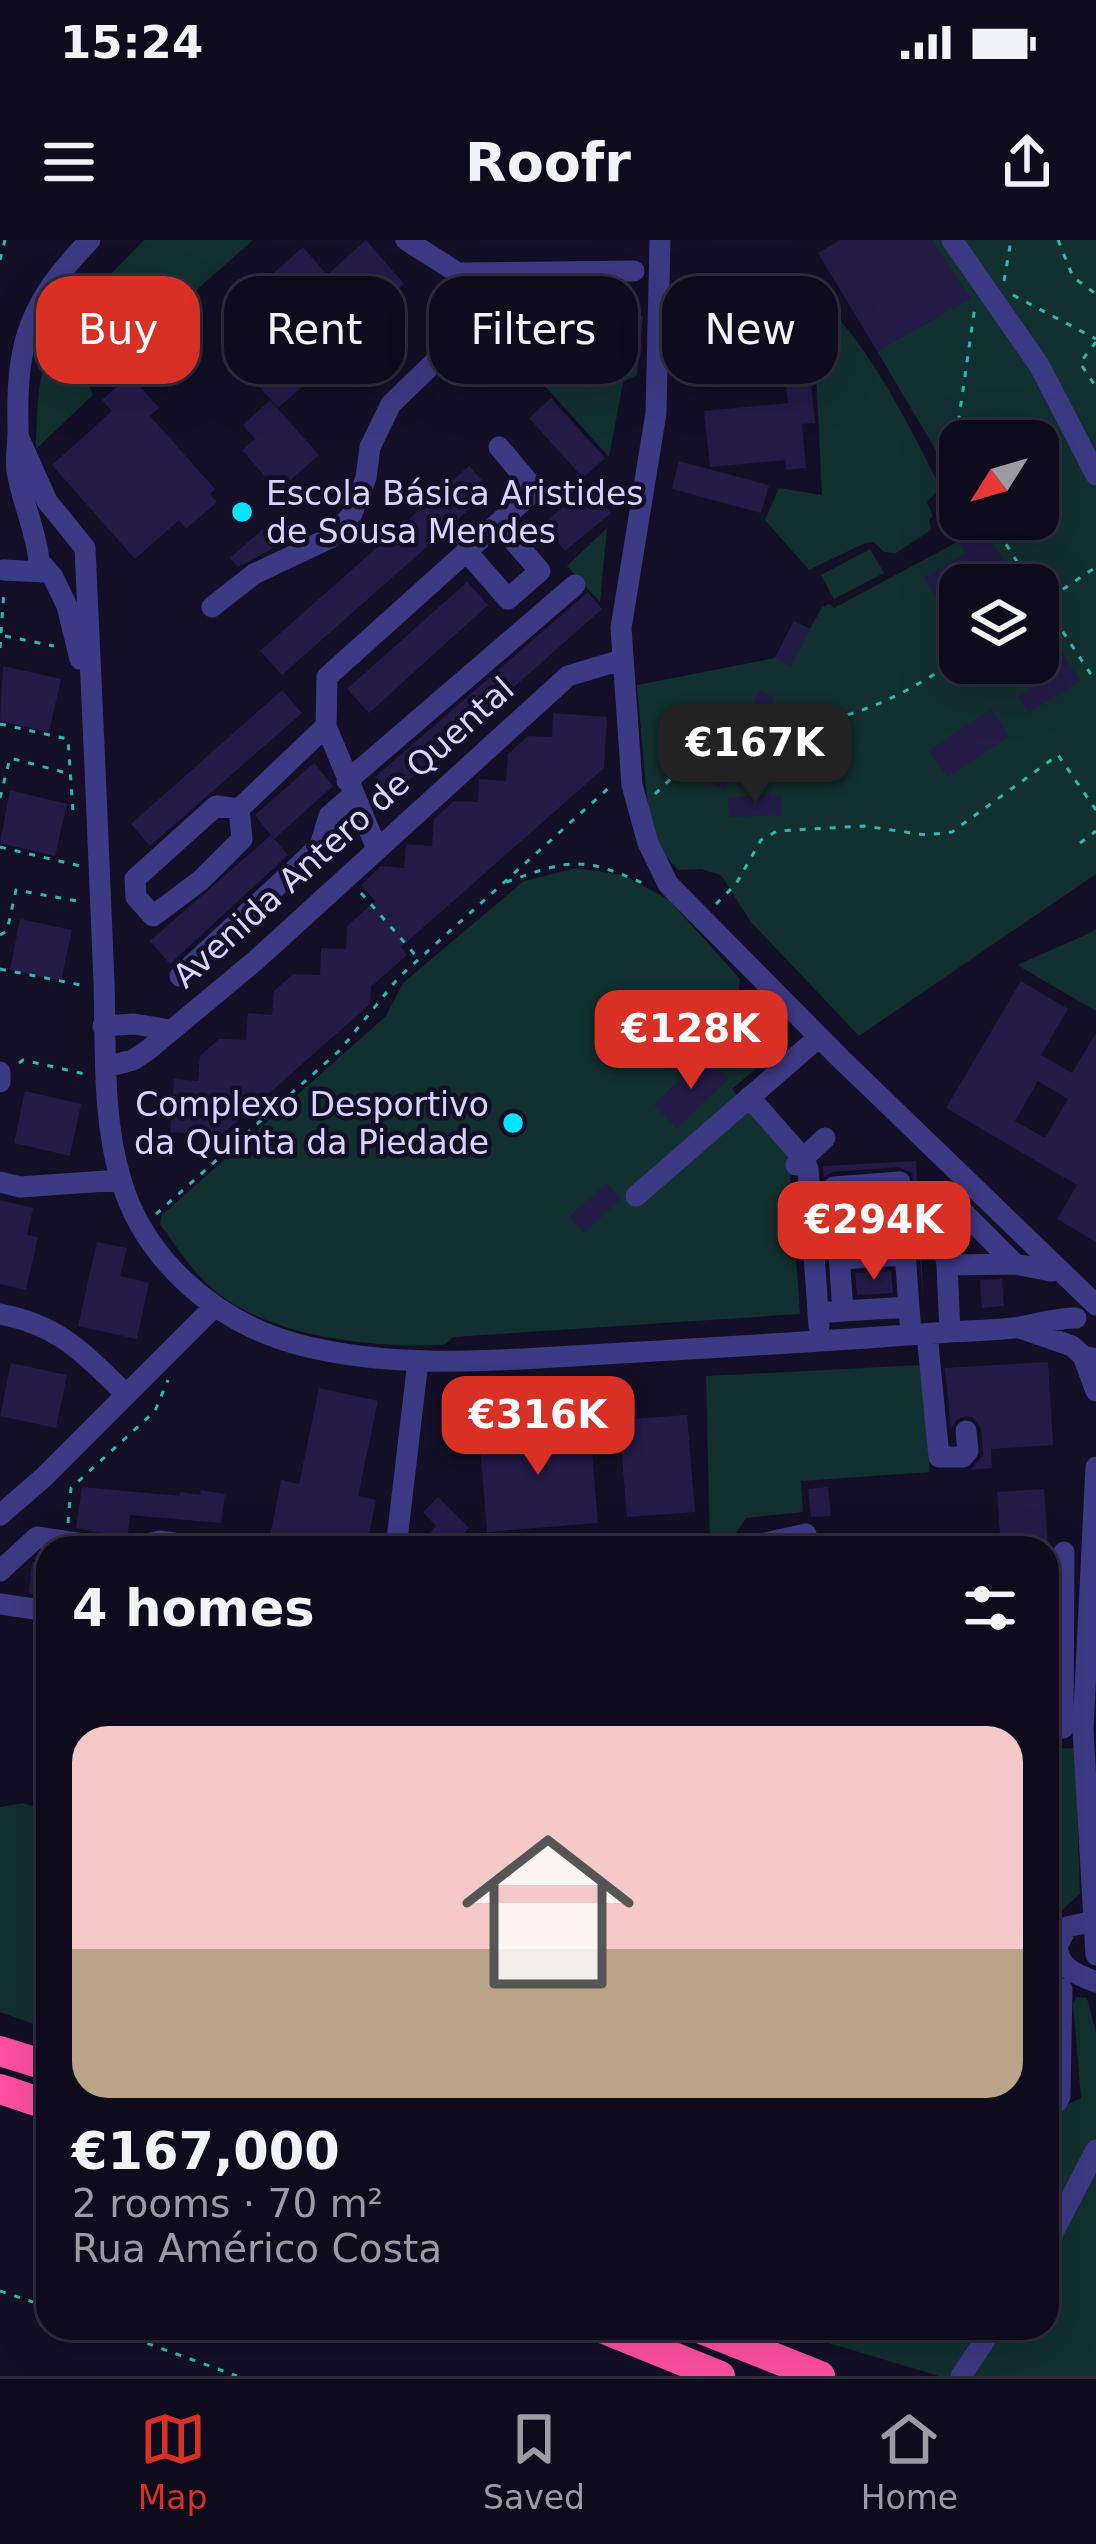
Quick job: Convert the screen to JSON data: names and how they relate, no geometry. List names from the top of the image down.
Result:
{
  "streets": {
    "street": ["Avenida Antero de Quental"]
  },
  "places": ["Escola Básica Aristides de Sousa Mendes", "Complexo Desportivo da Quinta da Piedade"],
  "north": "bottom left",
  "page": {
    "status": "15:24",
    "header": "Roofr",
    "chip": [
      "Buy",
      "Rent",
      "Filters",
      "New"
    ],
    "price": [
      "€167K",
      "€128K",
      "€294K",
      "€316K"
    ],
    "heading": "4 homes",
    "list": [
      {
        "name": "€167,000",
        "note": "2 rooms · 70 m² · Rua Américo Costa"
      }
    ],
    "tabs": ["Map", "Saved", "Home"]
  }
}
